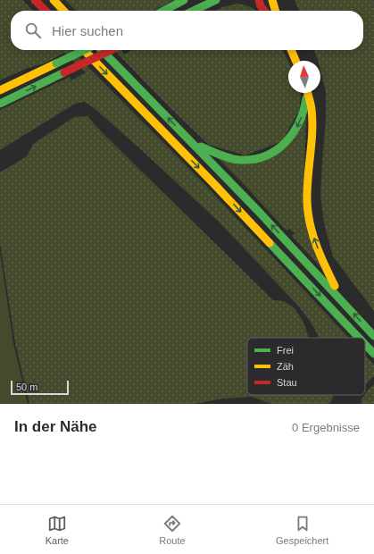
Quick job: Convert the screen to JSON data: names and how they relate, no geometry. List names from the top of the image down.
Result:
{
  "legend": ["Frei", "Zäh", "Stau"],
  "scale_bar": "50 m",
  "north": "top",
  "page": {
    "search": "Hier suchen",
    "scale": "50 m",
    "heading": ["In der Nähe", "0 Ergebnisse"],
    "nav": ["Karte", "Route", "Gespeichert"]
  }
}
